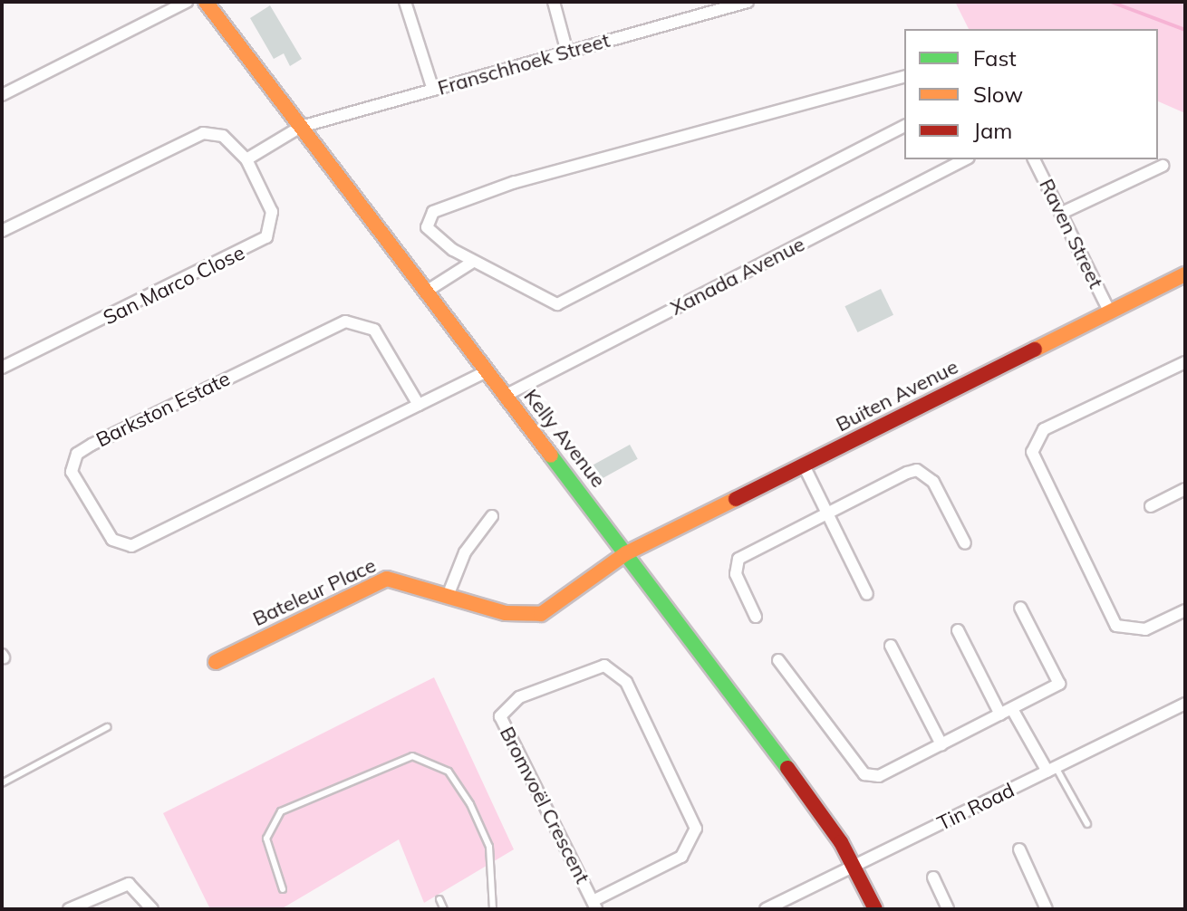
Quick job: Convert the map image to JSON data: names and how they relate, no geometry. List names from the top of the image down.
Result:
{
  "streets": {
    "street": [
      "Franschhoek Street",
      "Raven Street",
      "Xanada Avenue",
      "San Marco Close",
      "Buiten Avenue",
      "Barkston Estate",
      "Kelly Avenue",
      "Bateleur Place",
      "Bromvoël Crescent",
      "Tin Road"
    ]
  },
  "crossings": [
    ["Franschhoek Street", "Kelly Avenue"],
    ["Raven Street", "Buiten Avenue"],
    ["Xanada Avenue", "Kelly Avenue"],
    ["Buiten Avenue", "Kelly Avenue"],
    ["Buiten Avenue", "Bateleur Place"],
    ["Barkston Estate", "Kelly Avenue"],
    ["Kelly Avenue", "Bateleur Place"],
    ["Kelly Avenue", "Tin Road"]
  ],
  "legend": ["Fast", "Slow", "Jam"]
}
